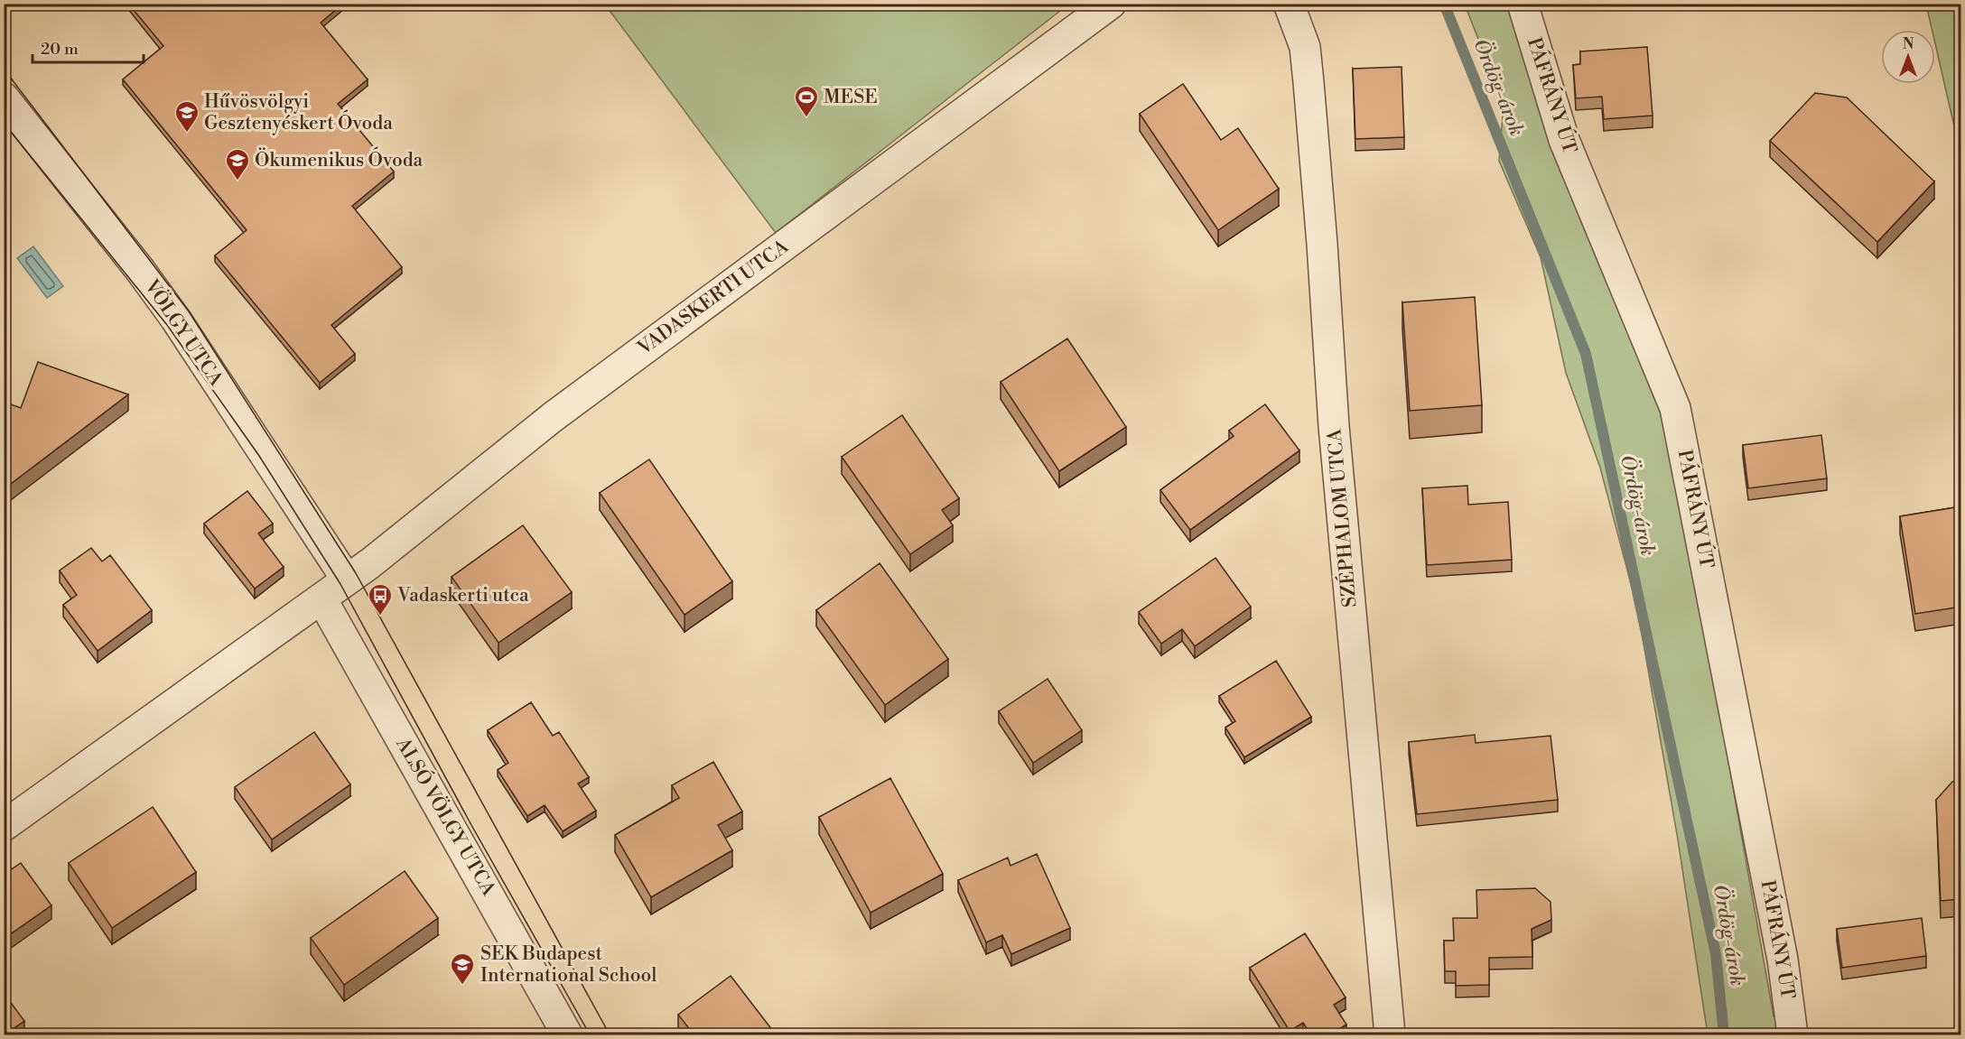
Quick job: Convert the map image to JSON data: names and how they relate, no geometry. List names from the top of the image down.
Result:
{
  "streets": {
    "street": [
      "PÁFRÁNY ÚT",
      "VADASKERTI UTCA",
      "VÖLGY UTCA",
      "SZÉPHALOM UTCA",
      "ALSÓ VÖLGY UTCA"
    ]
  },
  "crossings": [
    ["VADASKERTI UTCA", "VÖLGY UTCA"],
    ["VADASKERTI UTCA", "ALSÓ VÖLGY UTCA"]
  ],
  "water": ["Ördög-árok"],
  "places": {
    "sports": ["MESE"],
    "school or university": ["Hűvösvölgyi Gesztenyéskert Óvoda", "Ökumenikus Óvoda", "SEK Budapest International School"],
    "bus stop": ["Vadaskerti utca"]
  },
  "scale_bar": "20 m",
  "north": "top"
}
